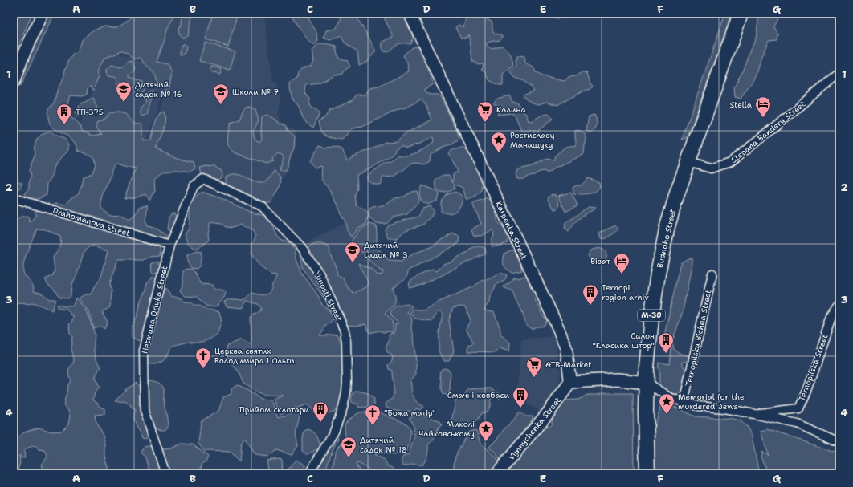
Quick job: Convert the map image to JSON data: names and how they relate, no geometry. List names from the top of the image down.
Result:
{
  "streets": {
    "highway": ["Budnoho Street", "М-30"],
    "main road": ["Karpenka Street", "Vynnychenka Street"],
    "street": [
      "Stepana Bandery Street",
      "Drahomanova Street",
      "Yunosti Street",
      "Hetmana Orlyka Street",
      "Ternopilska Bichna Street",
      "Ternopilska Street"
    ]
  },
  "crossings": [
    ["Stepana Bandery Street", "Budnoho Street"],
    ["Drahomanova Street", "Hetmana Orlyka Street"],
    ["Karpenka Street", "Vynnychenka Street"],
    ["Yunosti Street", "Hetmana Orlyka Street"]
  ],
  "places": {
    "school or university": [
      "Дитячий садок № 16",
      "Школа № 7",
      "Дитячий садок № 3",
      "Дитячий садок № 18"
    ],
    "hotel": ["Stella", "Віват"],
    "supermarket": ["Калина", "ATB-Market"],
    "building": [
      "ТП-375",
      "Ternopil region arhiv",
      "Салон \"Класика штор\"",
      "Смачні ковбаси",
      "Прийом склотари"
    ],
    "place": ["Ростиславу Манащуку", "Memorial for the murdered Jews", "Миколі Чайковському"],
    "church": ["Церква святих Володимира і Ольги", "\"Божа матір\""]
  },
  "grid": {
    "columns": [
      "A",
      "B",
      "C",
      "D",
      "E",
      "F",
      "G"
    ],
    "rows": [
      "1",
      "2",
      "3",
      "4"
    ]
  }
}
